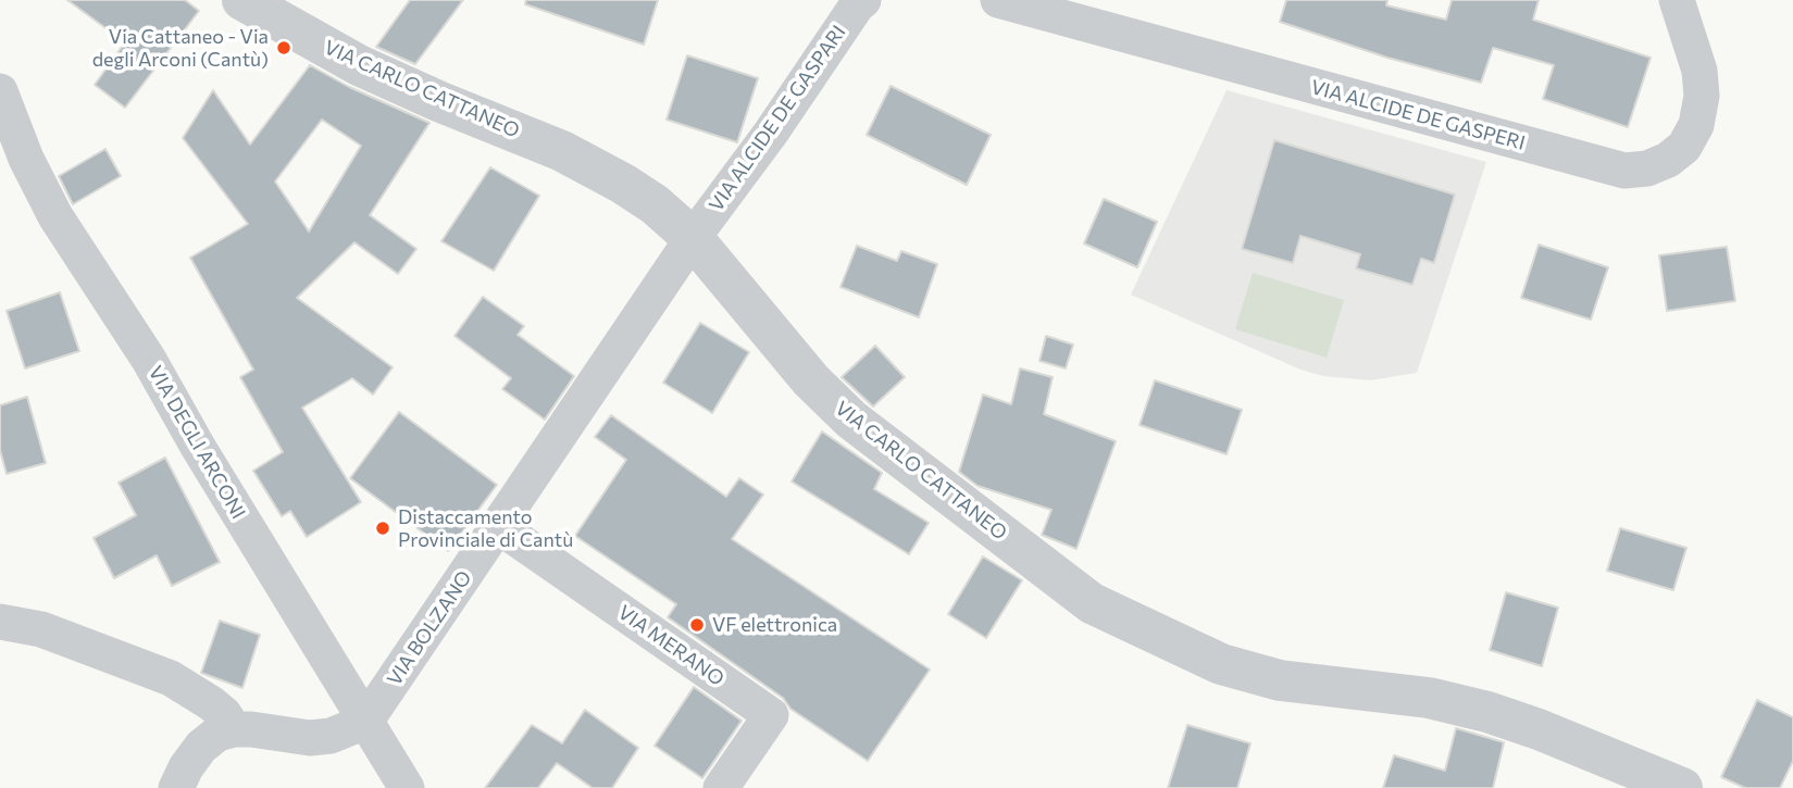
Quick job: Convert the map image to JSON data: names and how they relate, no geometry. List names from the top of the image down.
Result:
{
  "streets": {
    "street": [
      "VIA CARLO CATTANEO",
      "VIA ALCIDE DE GASPERI",
      "VIA ALCIDE DE GASPARI",
      "VIA DEGLI ARCONI",
      "VIA BOLZANO",
      "VIA MERANO"
    ]
  },
  "crossings": [
    ["VIA CARLO CATTANEO", "VIA ALCIDE DE GASPARI"],
    ["VIA CARLO CATTANEO", "VIA BOLZANO"],
    ["VIA ALCIDE DE GASPARI", "VIA BOLZANO"],
    ["VIA DEGLI ARCONI", "VIA BOLZANO"],
    ["VIA BOLZANO", "VIA MERANO"]
  ],
  "places": ["Via Cattaneo - Via degli Arconi (Cantù)", "Distaccamento Provinciale di Cantù", "VF elettronica"]
}
